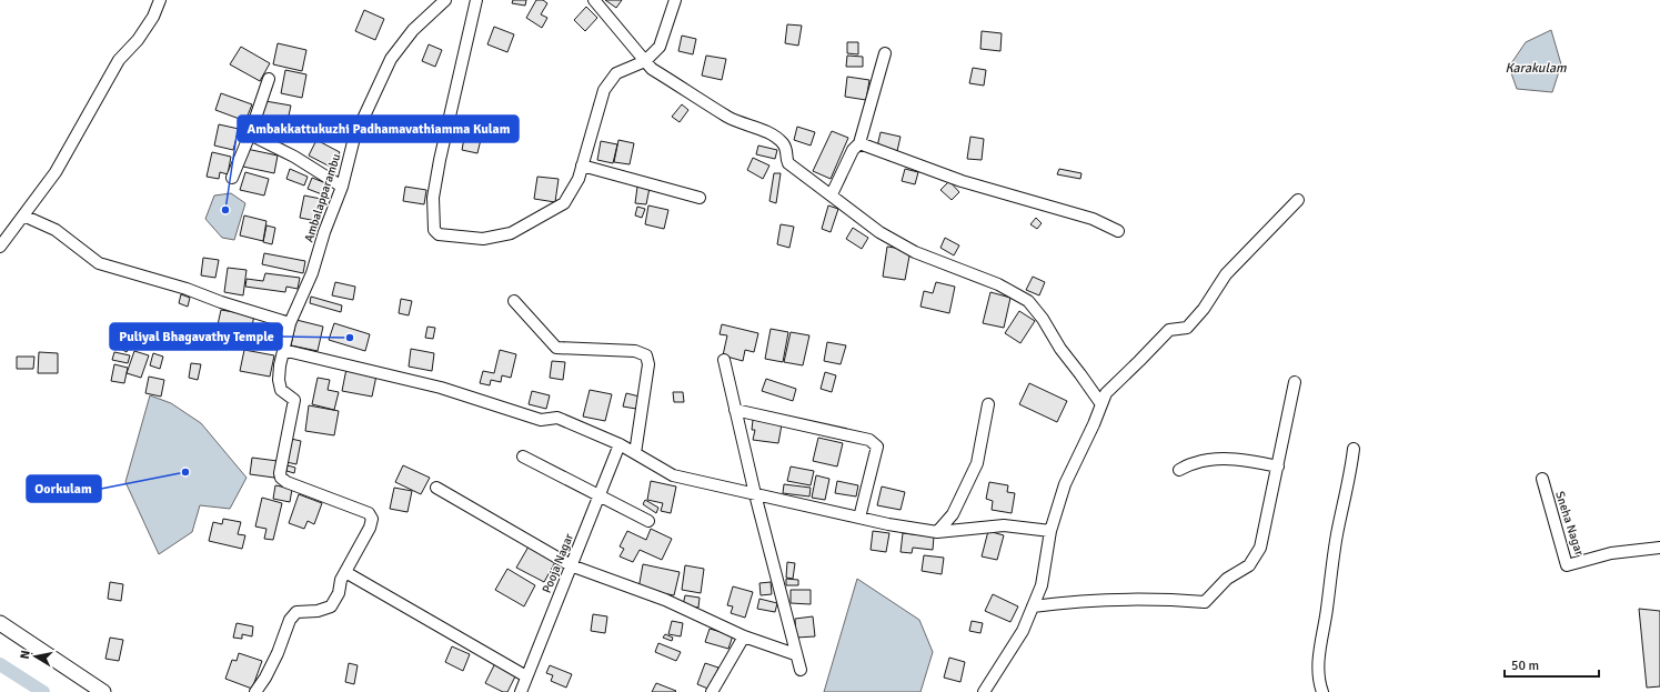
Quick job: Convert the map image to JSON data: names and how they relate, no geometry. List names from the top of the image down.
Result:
{
  "streets": {
    "street": ["Ambalapparambu", "Sneha Nagar", "Pooja Nagar"]
  },
  "water": ["Karakulam"],
  "places": ["Ambakkattukuzhi Padhamavathiamma Kulam", "Puliyal Bhagavathy Temple", "Oorkulam"],
  "scale_bar": "50 m",
  "north": "left"
}
